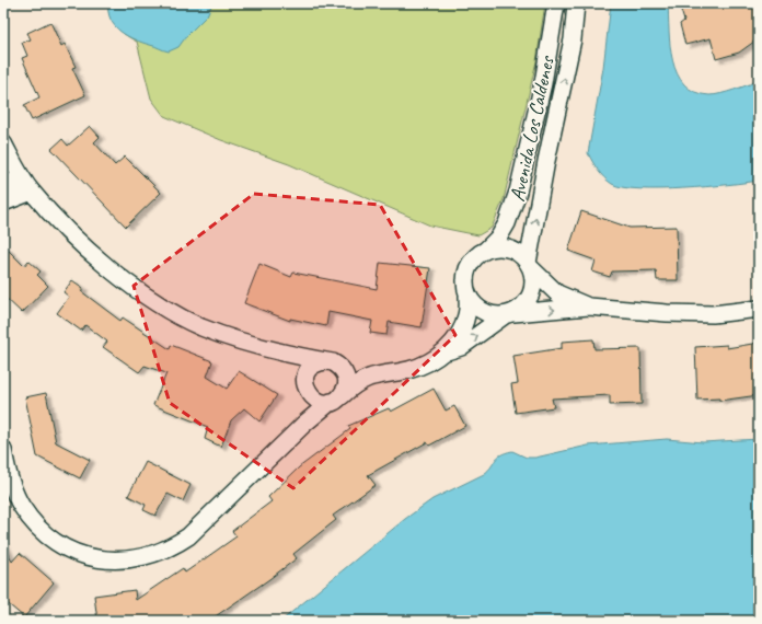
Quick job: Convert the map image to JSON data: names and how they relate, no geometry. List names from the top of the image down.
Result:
{
  "streets": {
    "street": ["Avenida Los Caldenes"]
  }
}
